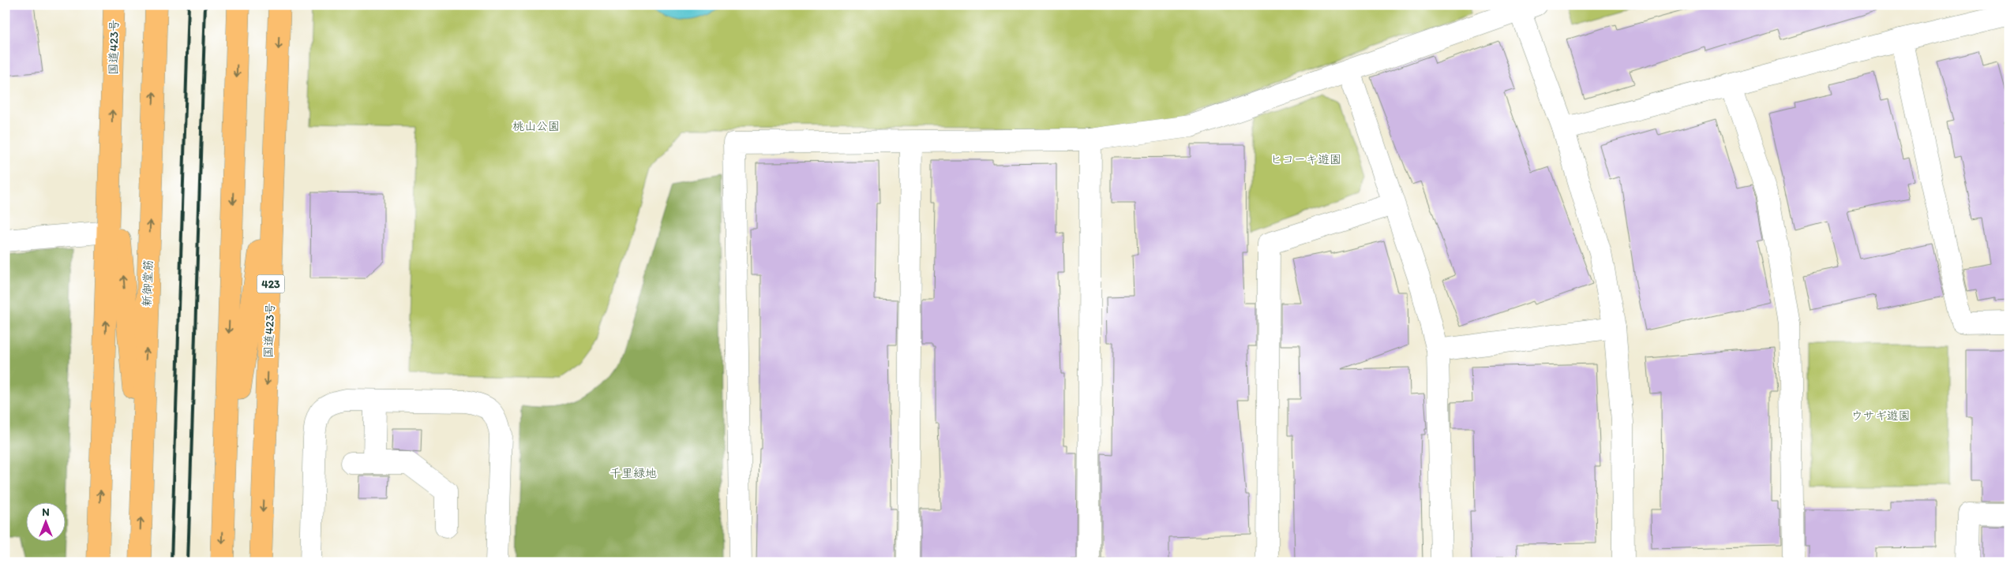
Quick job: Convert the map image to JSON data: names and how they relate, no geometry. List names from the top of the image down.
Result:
{
  "streets": {
    "highway": ["国道423号", "新御堂筋", "423"]
  },
  "parks": [
    "桃山公園",
    "ヒコーキ遊園",
    "ウサギ遊園",
    "千里緑地"
  ],
  "north": "top"
}
